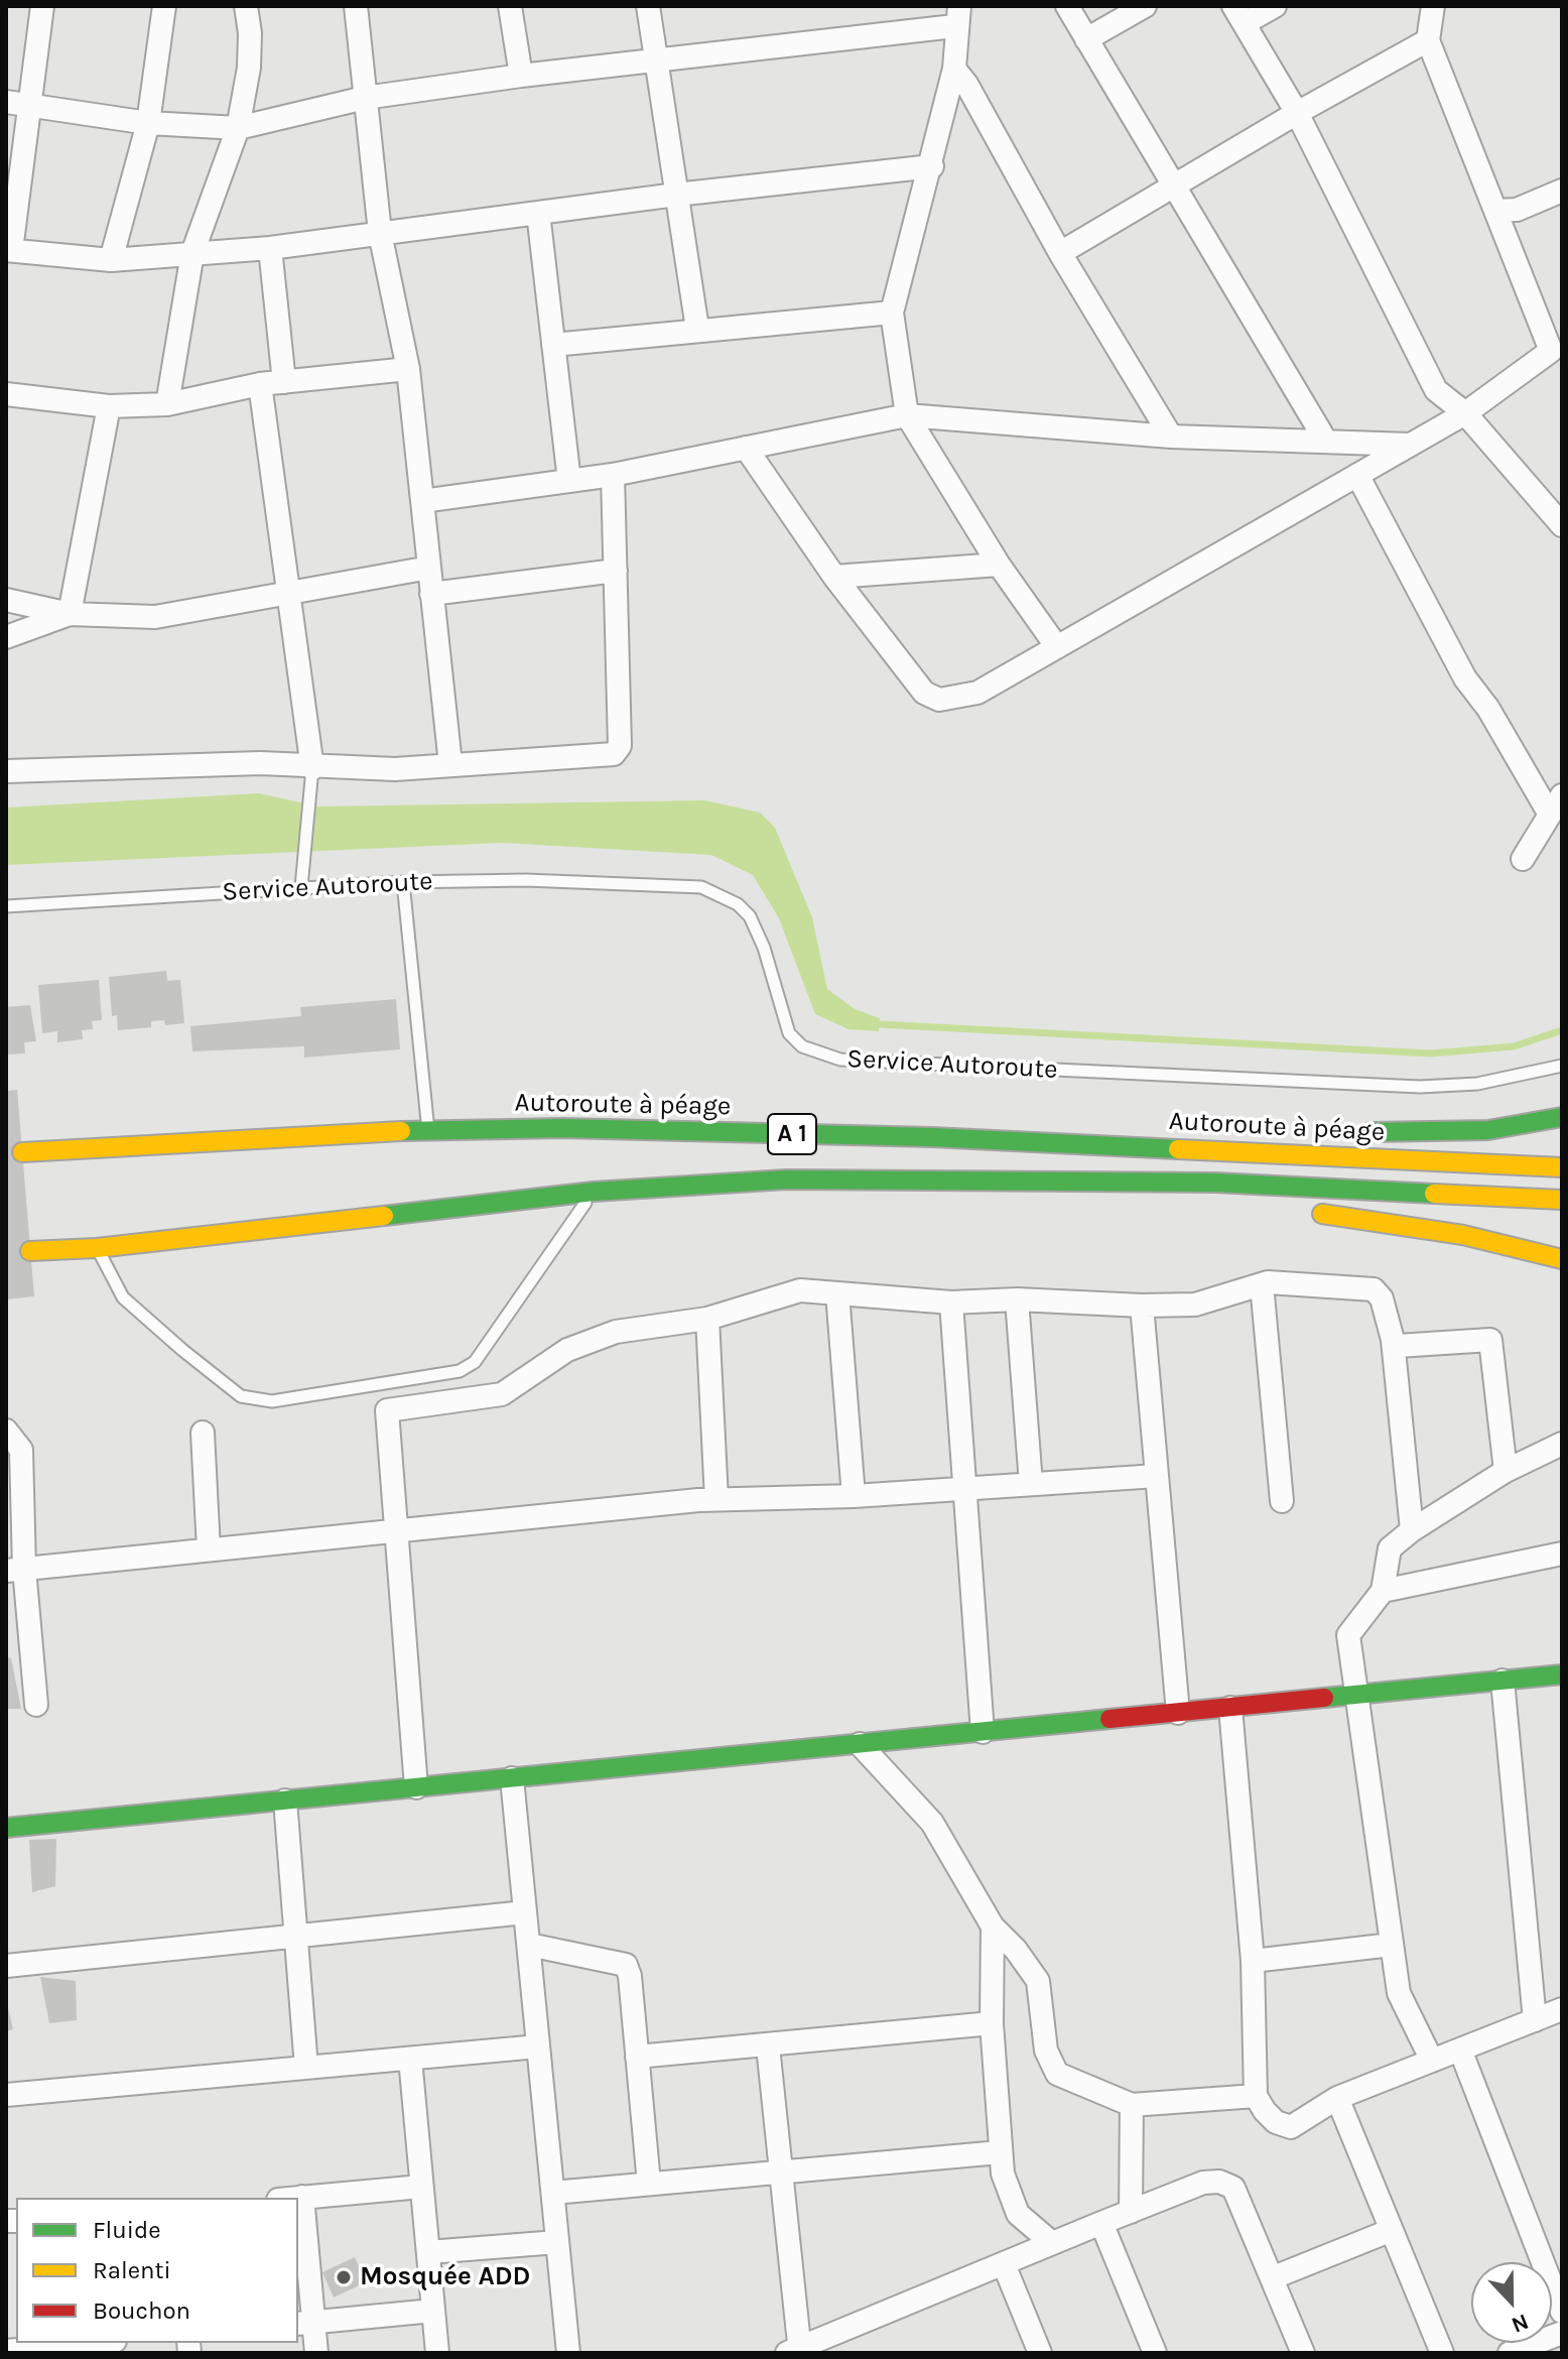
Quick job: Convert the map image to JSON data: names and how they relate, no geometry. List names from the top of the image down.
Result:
{
  "streets": {
    "main road": ["Autoroute à péage", "A 1"],
    "lane": ["Service Autoroute"]
  },
  "places": ["Mosquée ADD"],
  "legend": ["Fluide", "Ralenti", "Bouchon"],
  "north": "bottom"
}
